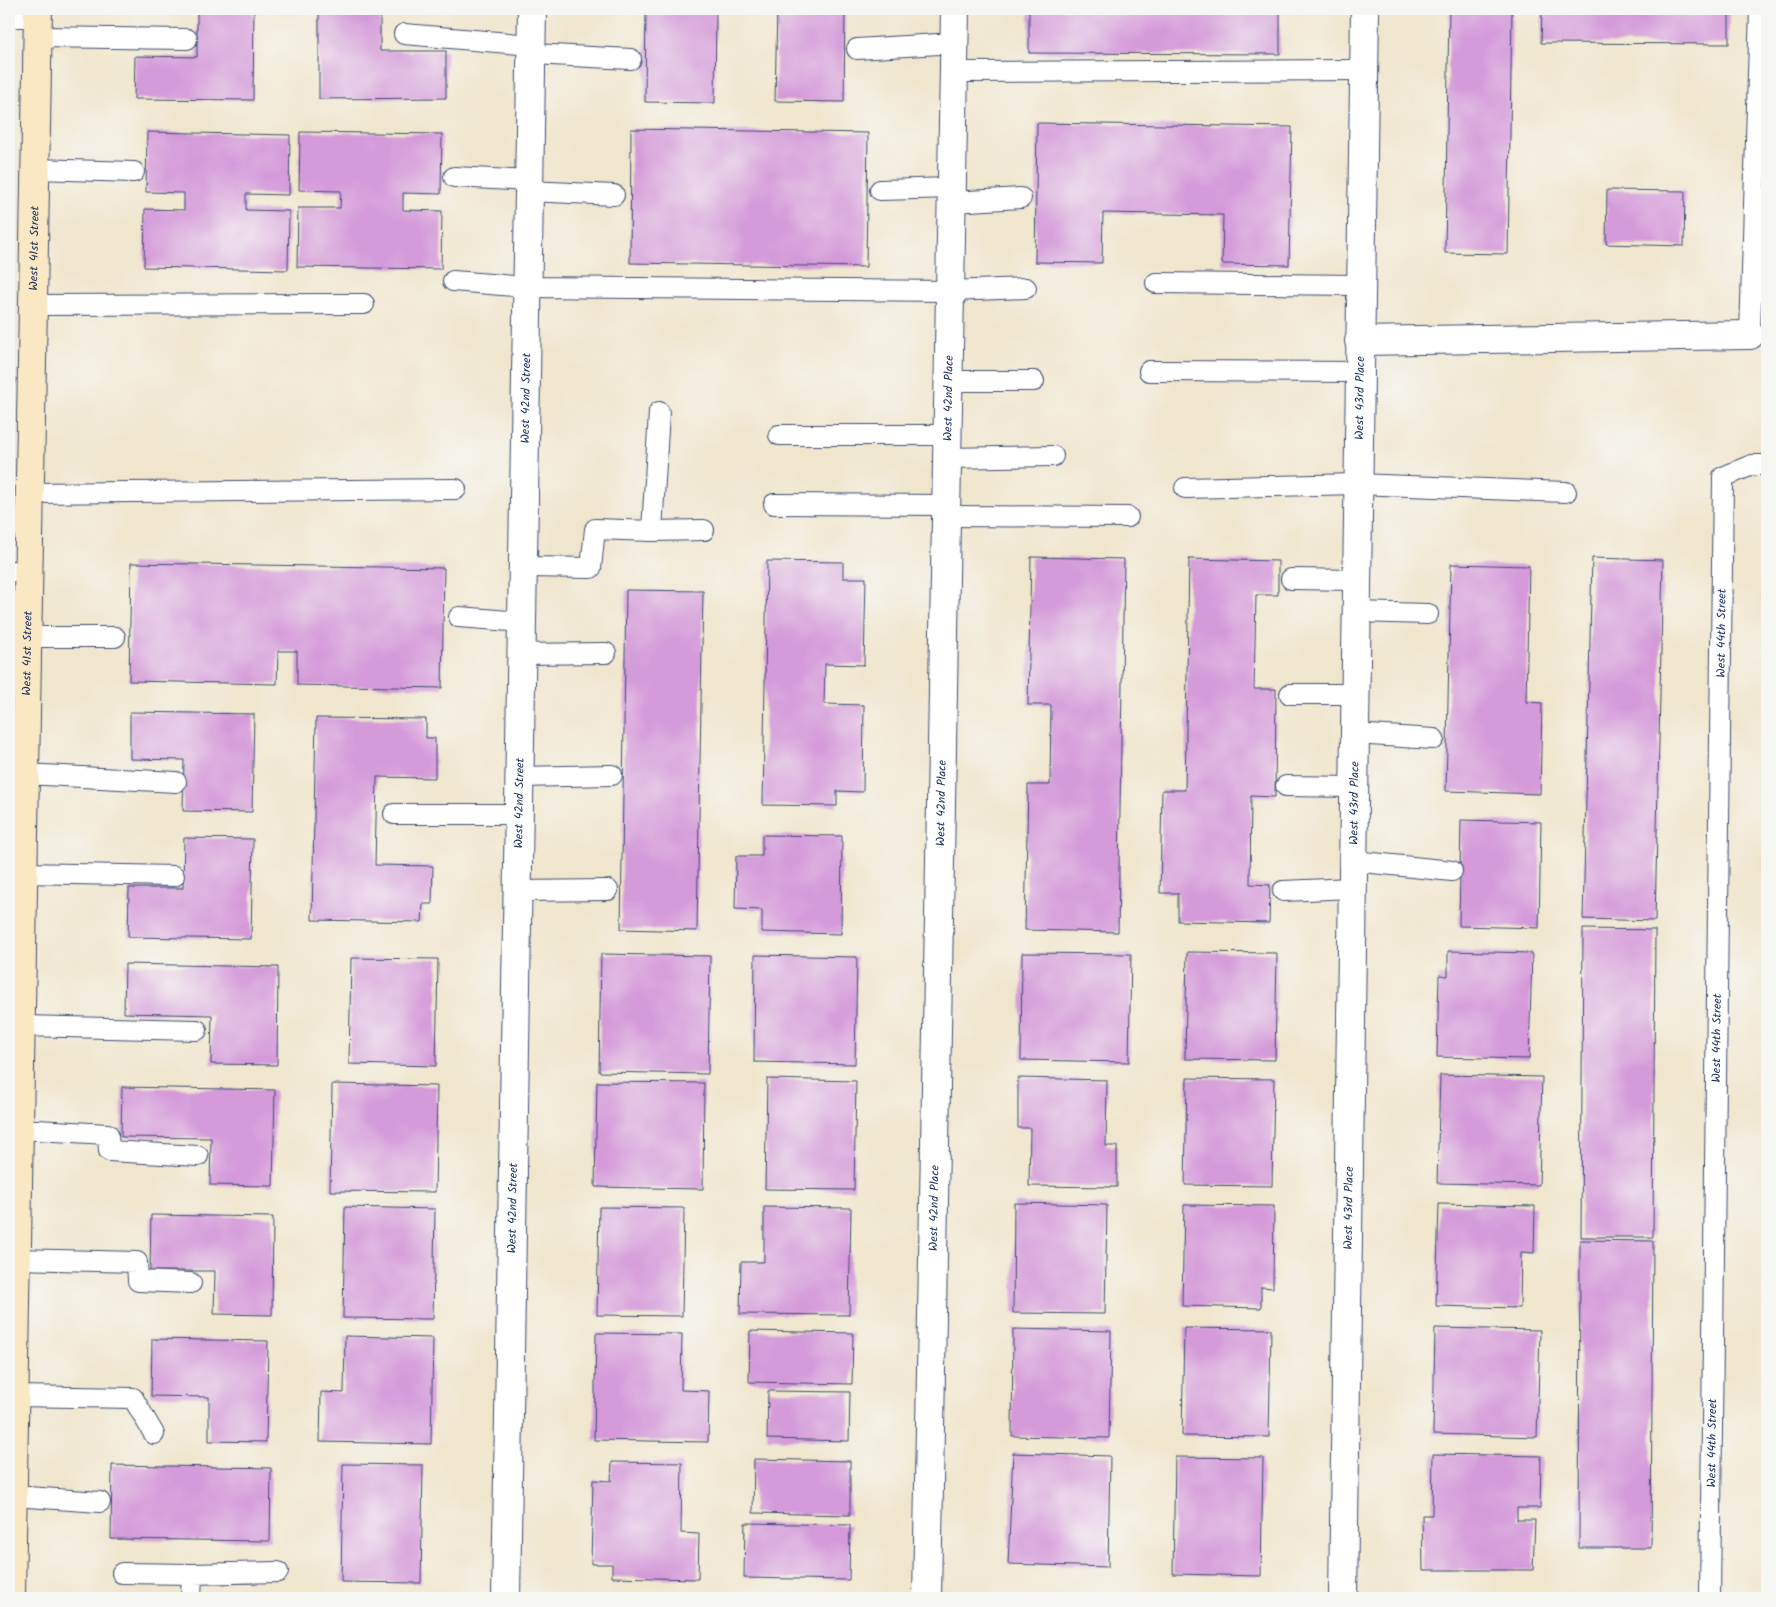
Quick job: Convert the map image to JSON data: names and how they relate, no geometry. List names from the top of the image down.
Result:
{
  "streets": {
    "street": [
      "West 41st Street",
      "West 42nd Street",
      "West 42nd Place",
      "West 43rd Place"
    ],
    "lane": ["West 44th Street"]
  }
}
